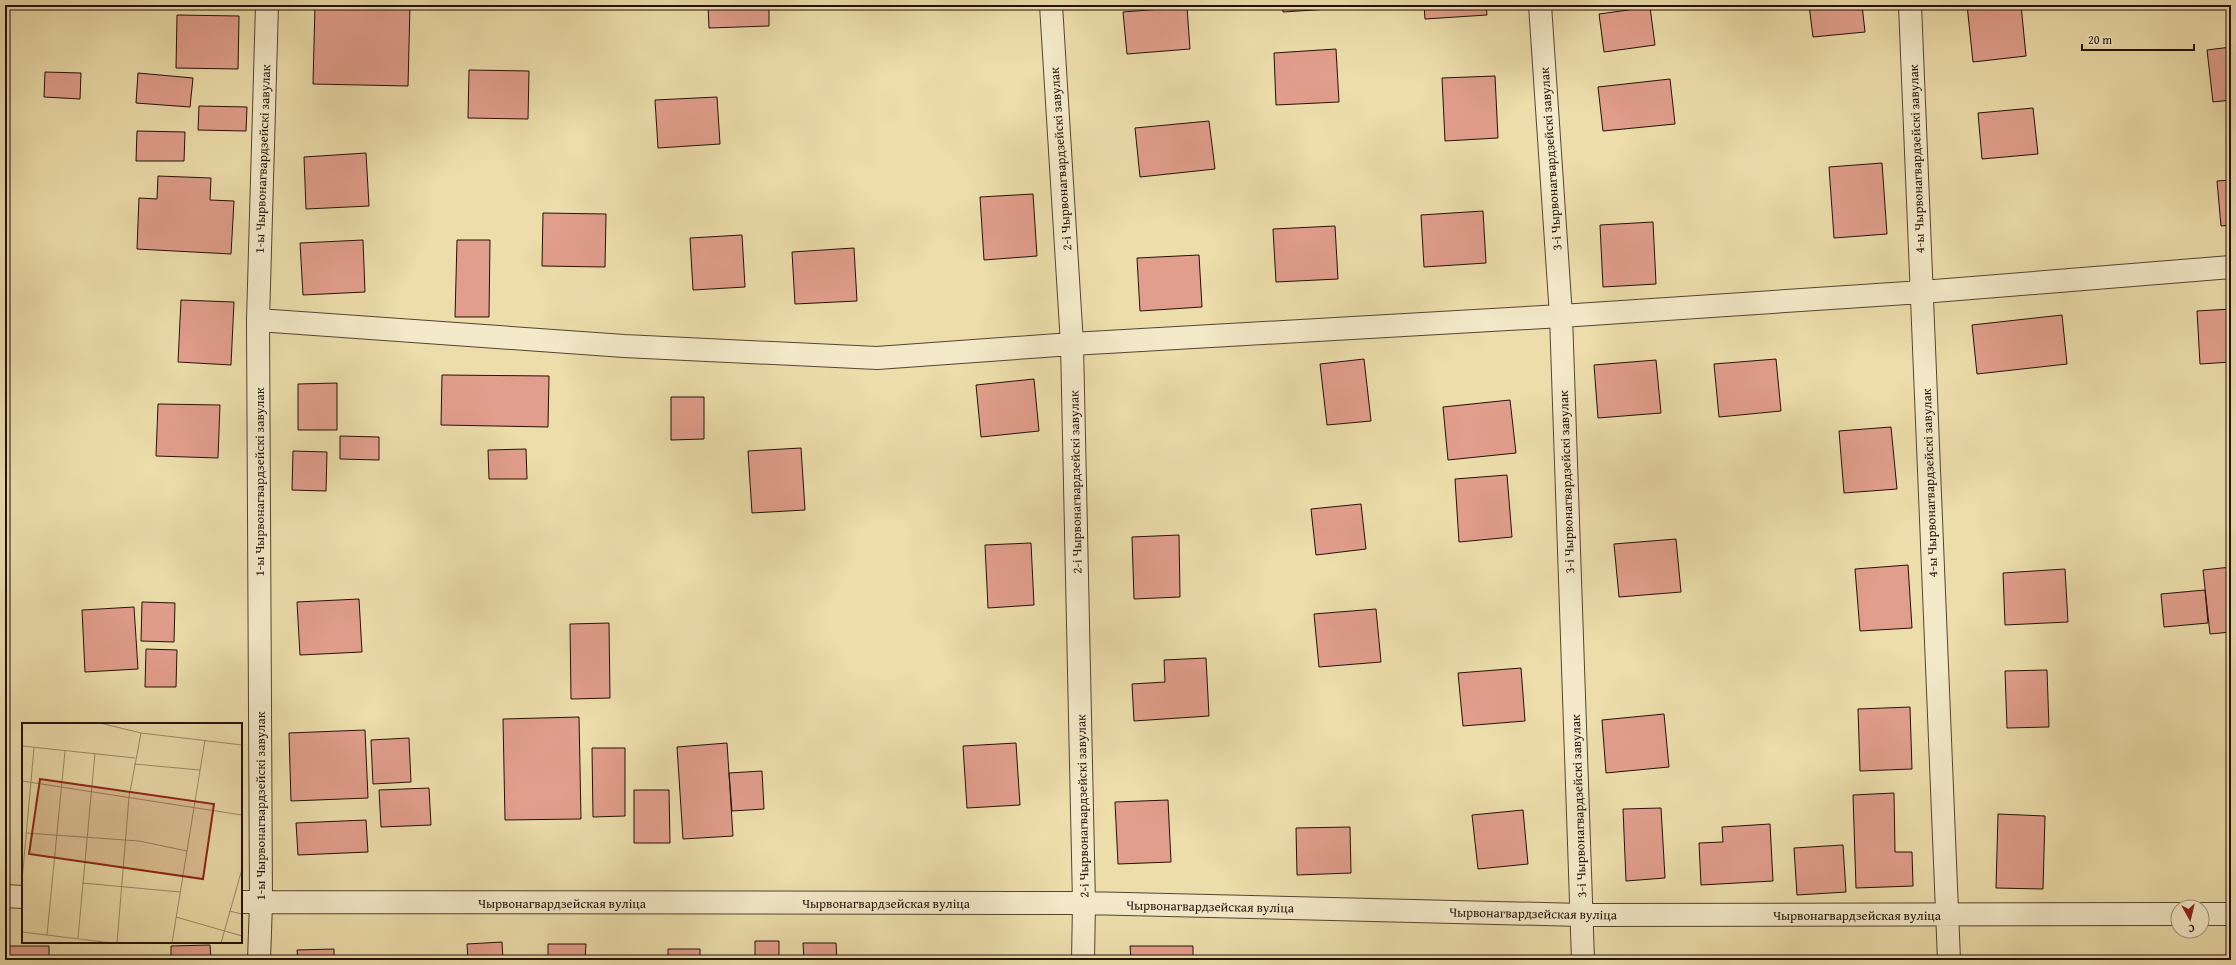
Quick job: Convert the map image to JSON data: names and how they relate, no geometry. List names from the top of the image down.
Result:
{
  "streets": {
    "street": [
      "1-ы Чырвонагвардзейскі завулак",
      "2-і Чырвонагвардзейскі завулак",
      "3-і Чырвонагвардзейскі завулак",
      "4-ы Чырвонагвардзейскі завулак",
      "Чырвонагвардзейская вуліца"
    ]
  },
  "crossings": [
    ["1-ы Чырвонагвардзейскі завулак", "Чырвонагвардзейская вуліца"],
    ["2-і Чырвонагвардзейскі завулак", "Чырвонагвардзейская вуліца"],
    ["3-і Чырвонагвардзейскі завулак", "Чырвонагвардзейская вуліца"],
    ["4-ы Чырвонагвардзейскі завулак", "Чырвонагвардзейская вуліца"]
  ],
  "scale_bar": "20 m",
  "north": "bottom"
}
